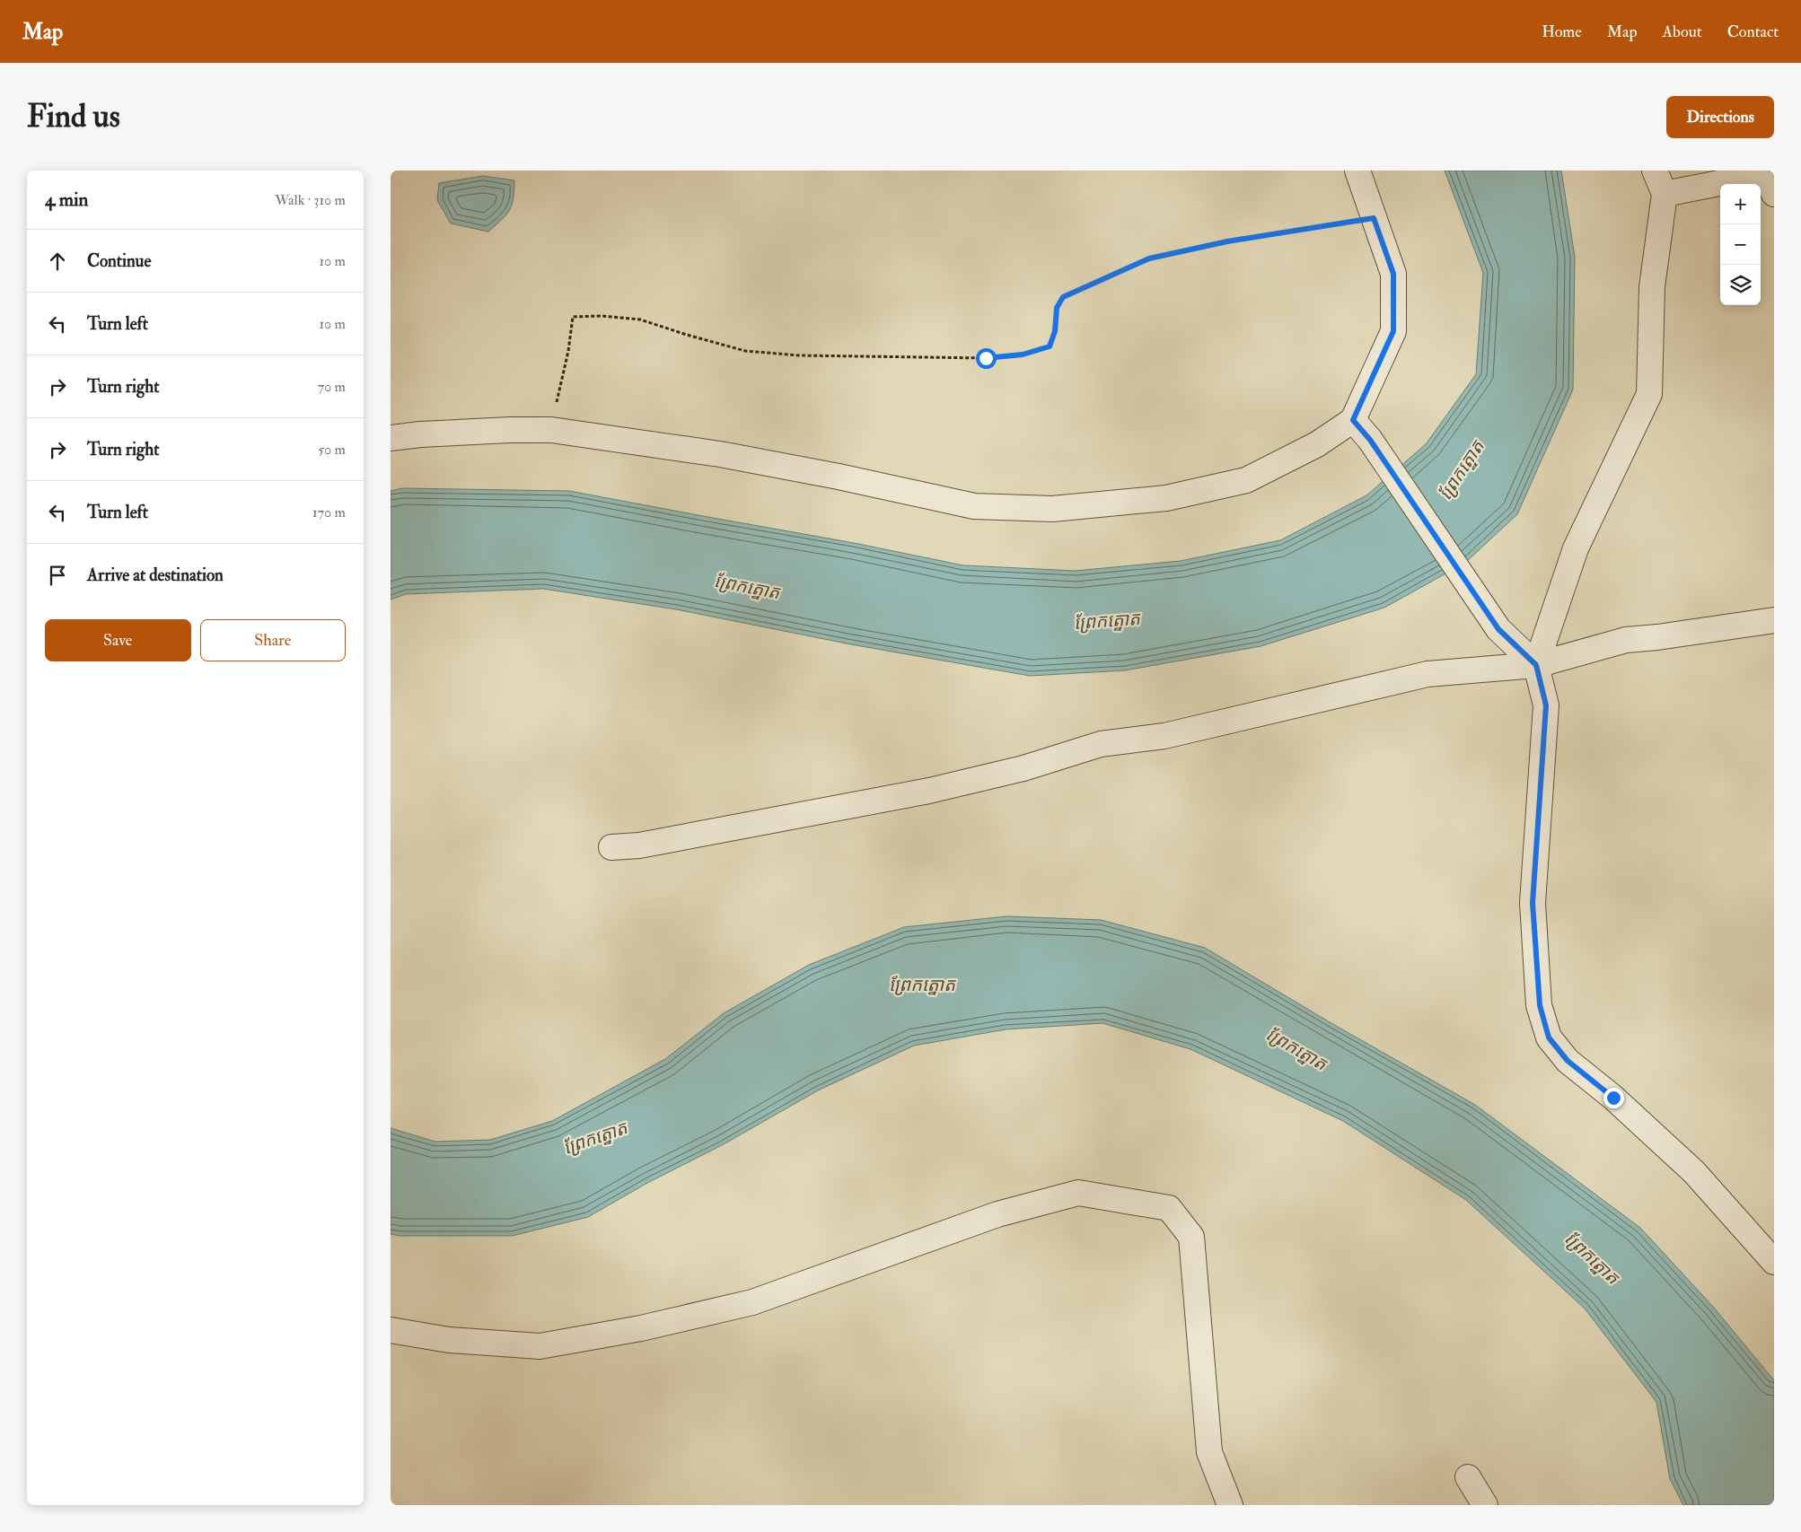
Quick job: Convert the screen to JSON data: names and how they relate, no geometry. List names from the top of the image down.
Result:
{
  "water": ["ព្រែកត្នោត"],
  "page": {
    "header": "Map",
    "nav": [
      "Home",
      "Map",
      "About",
      "Contact"
    ],
    "buttons": [
      "Directions",
      ["Save", "Share"]
    ],
    "title": "Find us",
    "heading": ["4 min", "Walk · 310 m"],
    "map_buttons": ["+", "−"],
    "list": [
      ["Continue", "10 m"],
      ["Turn left", "10 m"],
      ["Turn right", "70 m"],
      ["Turn right", "50 m"],
      ["Turn left", "170 m"],
      "Arrive at destination"
    ]
  }
}
